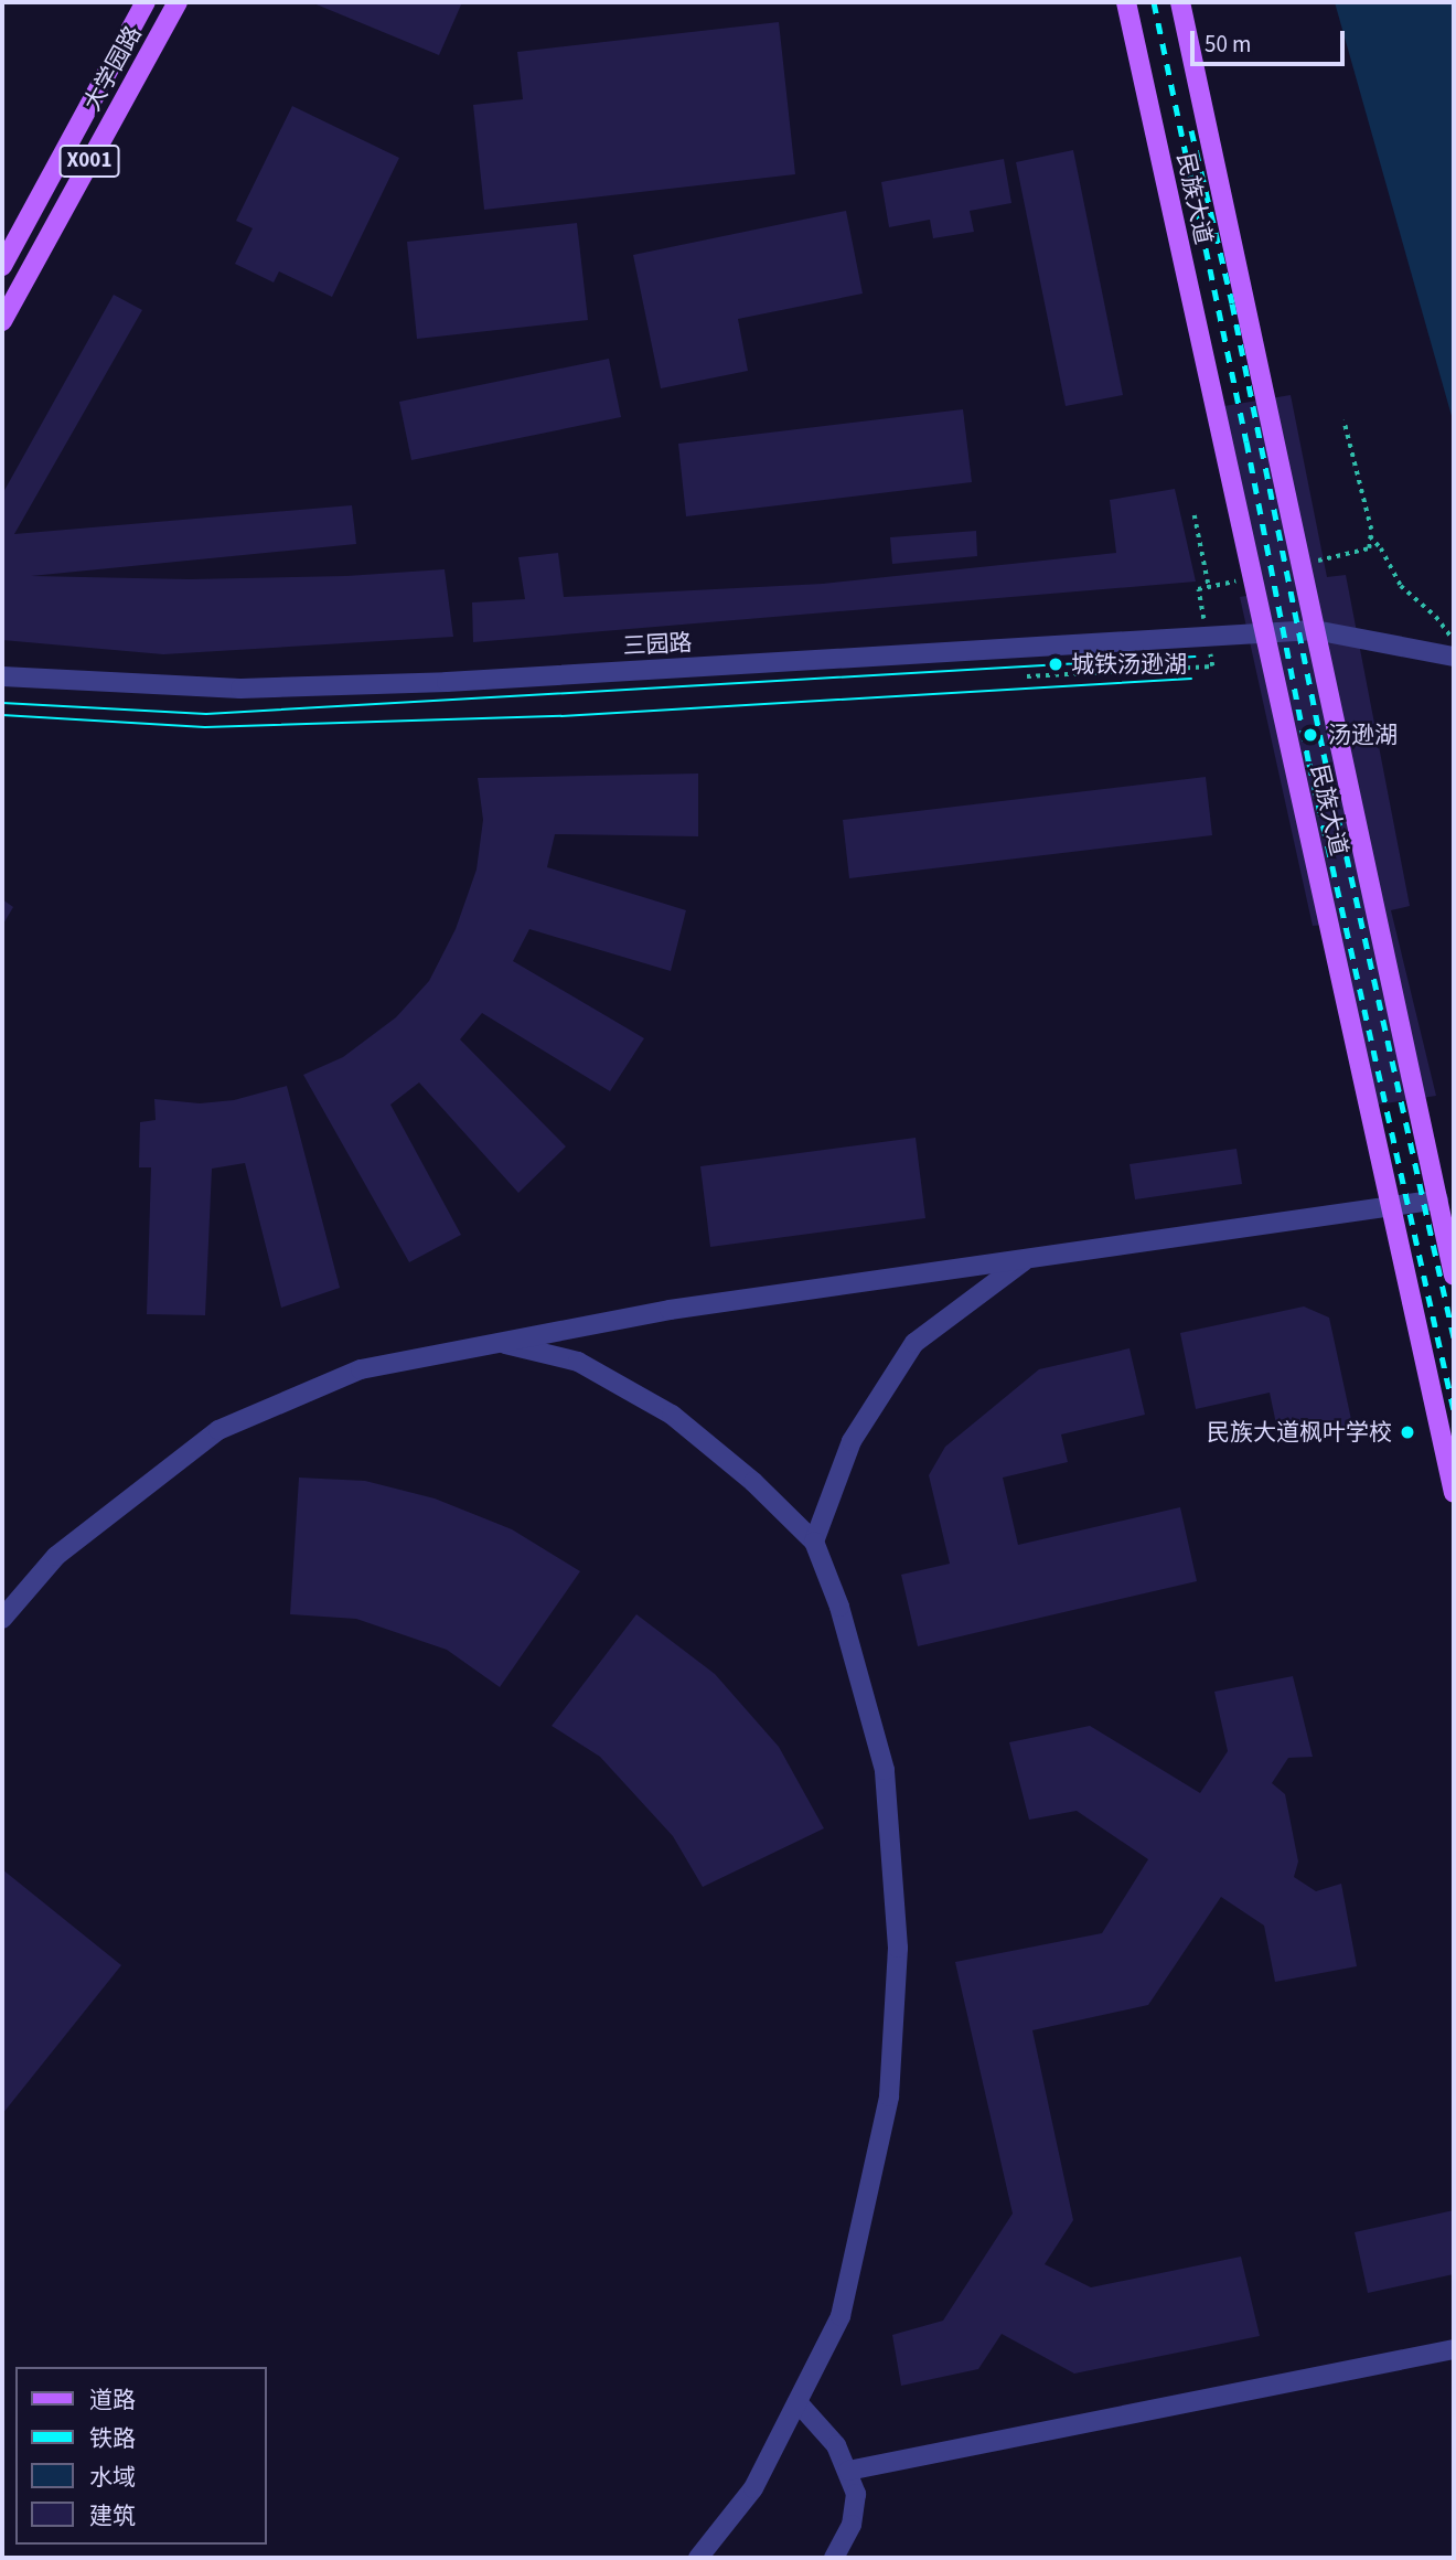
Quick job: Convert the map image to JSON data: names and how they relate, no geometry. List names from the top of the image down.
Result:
{
  "streets": {
    "main road": ["大学园路", "X001", "民族大道"],
    "street": ["三园路"]
  },
  "crossings": [
    ["民族大道", "三园路"]
  ],
  "places": ["城铁汤逊湖", "汤逊湖", "民族大道枫叶学校"],
  "legend": [
    "道路",
    "铁路",
    "水域",
    "建筑"
  ],
  "scale_bar": "50 m"
}
